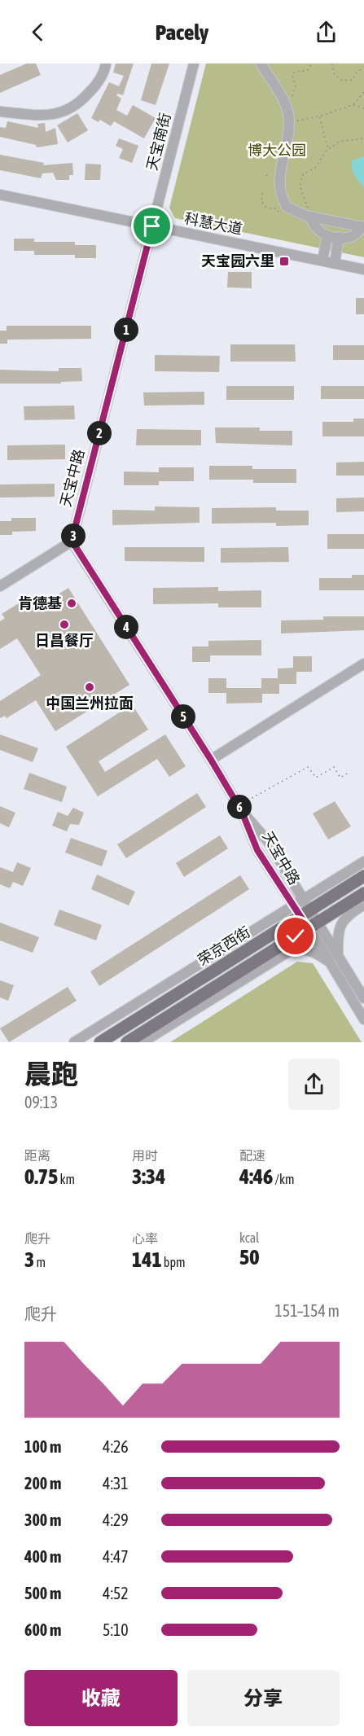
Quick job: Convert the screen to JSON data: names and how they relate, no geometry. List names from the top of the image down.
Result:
{
  "streets": {
    "main road": ["荣京西街"],
    "street": ["天宝南街", "科慧大道", "天宝中路"]
  },
  "crossings": [
    ["天宝南街", "科慧大道"],
    ["天宝南街", "天宝中路"],
    ["科慧大道", "天宝中路"],
    ["天宝中路", "荣京西街"]
  ],
  "parks": ["博大公园"],
  "places": {
    "transit": ["天宝园六里"],
    "other": ["肯德基", "日昌餐厅", "中国兰州拉面"]
  },
  "page": {
    "header": "Pacely",
    "pins": [
      "1",
      "2",
      "3",
      "4",
      "5",
      "6"
    ],
    "heading": ["晨跑", "09:13"],
    "stats": [
      ["距离", "0.75 km"],
      ["用时", "3:34"],
      ["配速", "4:46 /km"],
      ["爬升", "3 m"],
      ["心率", "141 bpm"],
      ["kcal", "50"]
    ],
    "chart": ["爬升", "151–154 m"],
    "list": [
      {
        "name": "100 m",
        "note": "4:26"
      },
      {
        "name": "200 m",
        "note": "4:31"
      },
      {
        "name": "300 m",
        "note": "4:29"
      },
      {
        "name": "400 m",
        "note": "4:47"
      },
      {
        "name": "500 m",
        "note": "4:52"
      },
      {
        "name": "600 m",
        "note": "5:10"
      }
    ],
    "buttons": ["收藏", "分享"]
  }
}
